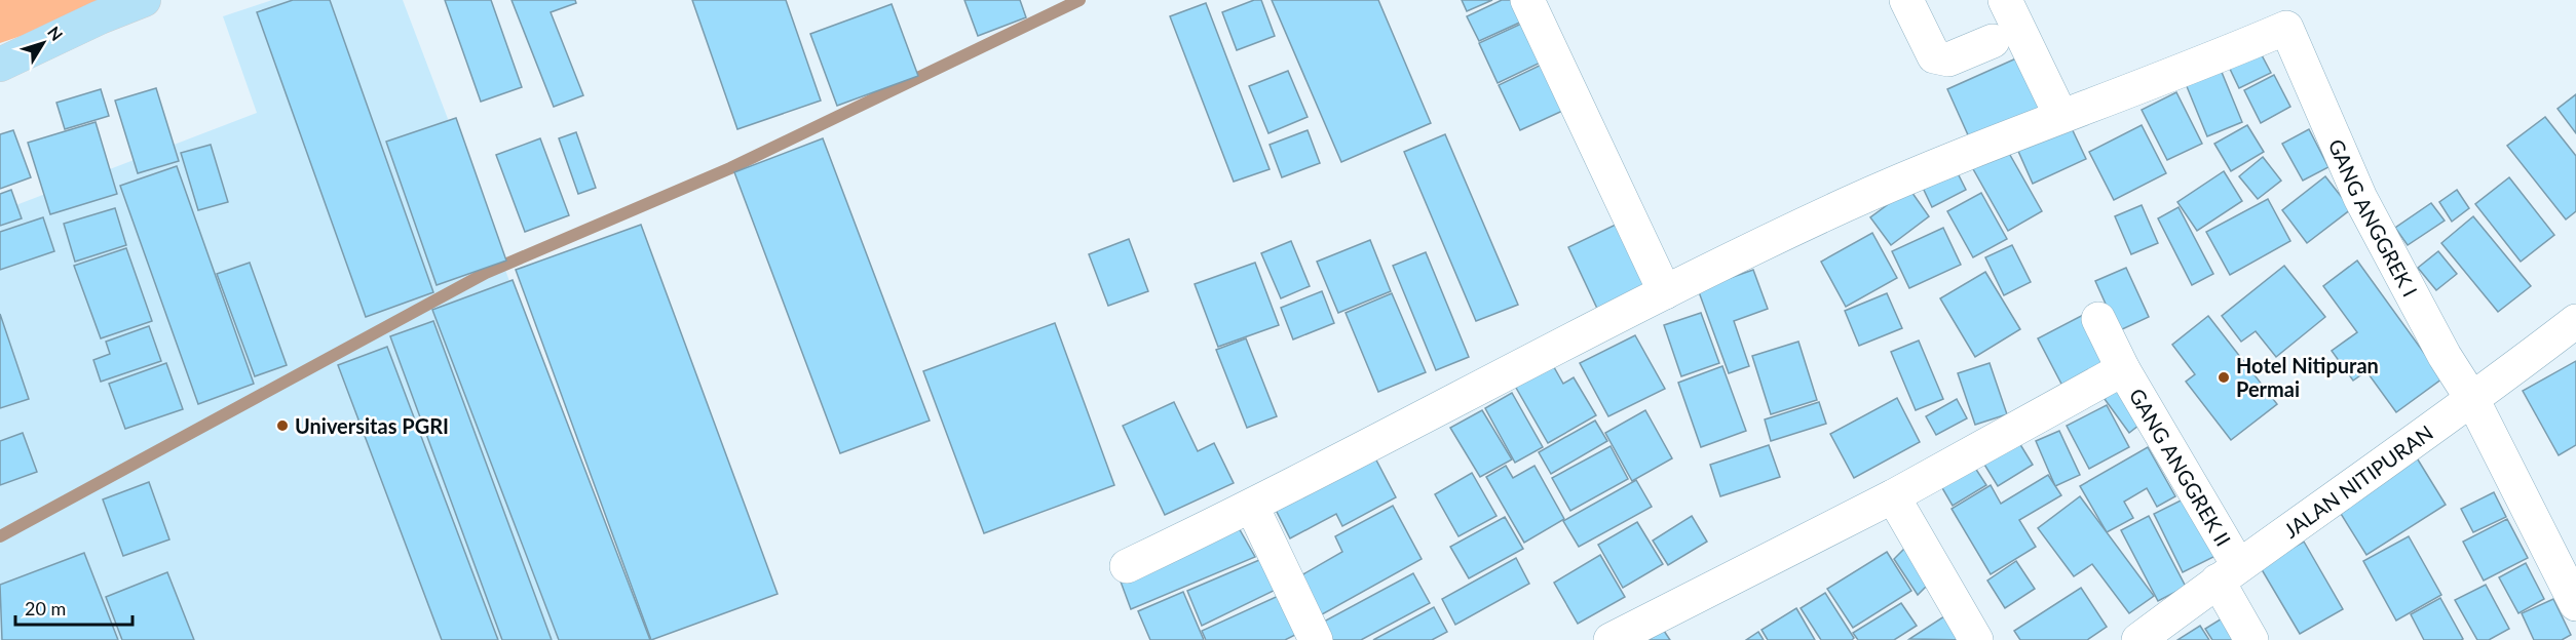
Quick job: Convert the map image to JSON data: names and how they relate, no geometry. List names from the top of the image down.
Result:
{
  "streets": {
    "street": ["GANG ANGGREK I", "GANG ANGGREK II", "JALAN NITIPURAN"]
  },
  "crossings": [
    ["GANG ANGGREK I", "JALAN NITIPURAN"],
    ["GANG ANGGREK II", "JALAN NITIPURAN"]
  ],
  "places": ["Hotel Nitipuran Permai", "Universitas PGRI"],
  "scale_bar": "20 m",
  "north": "top right"
}
